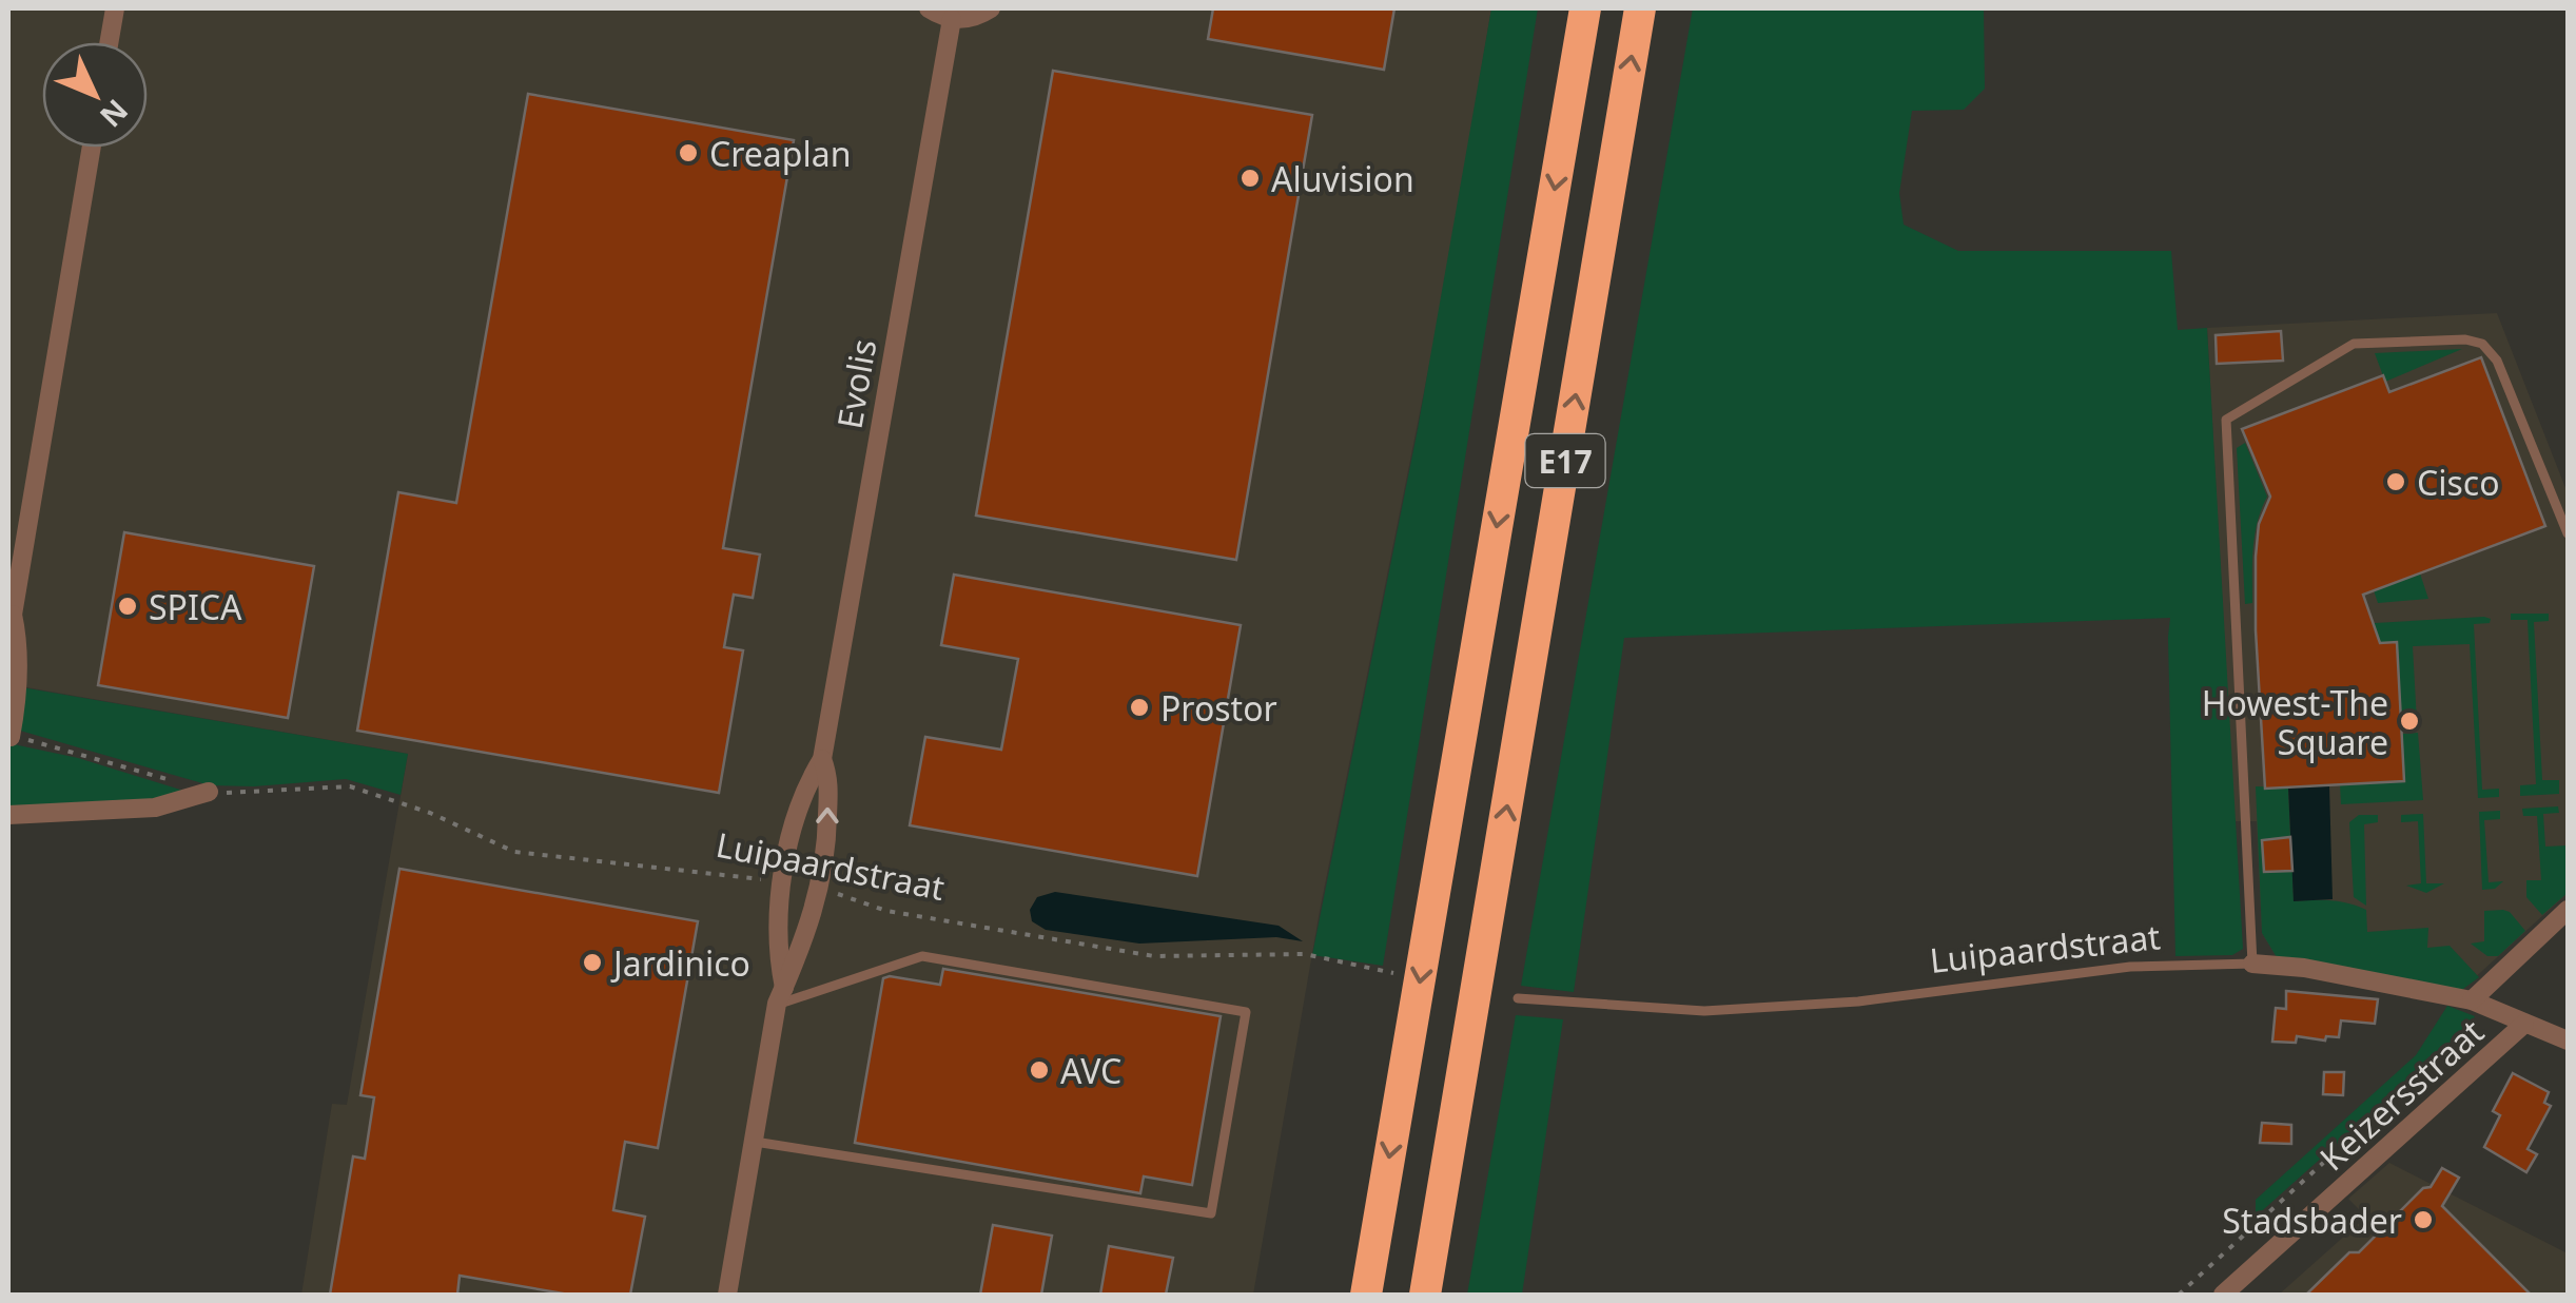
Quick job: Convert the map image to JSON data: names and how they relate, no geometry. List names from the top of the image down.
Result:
{
  "streets": {
    "highway": ["E17"],
    "street": ["Evolis", "Luipaardstraat", "Keizersstraat"]
  },
  "crossings": [
    ["Evolis", "Luipaardstraat"],
    ["Luipaardstraat", "Keizersstraat"]
  ],
  "places": [
    "Creaplan",
    "Aluvision",
    "Cisco",
    "SPICA",
    "Prostor",
    "Howest-The Square",
    "Jardinico",
    "AVC",
    "Stadsbader"
  ],
  "north": "bottom right"
}
